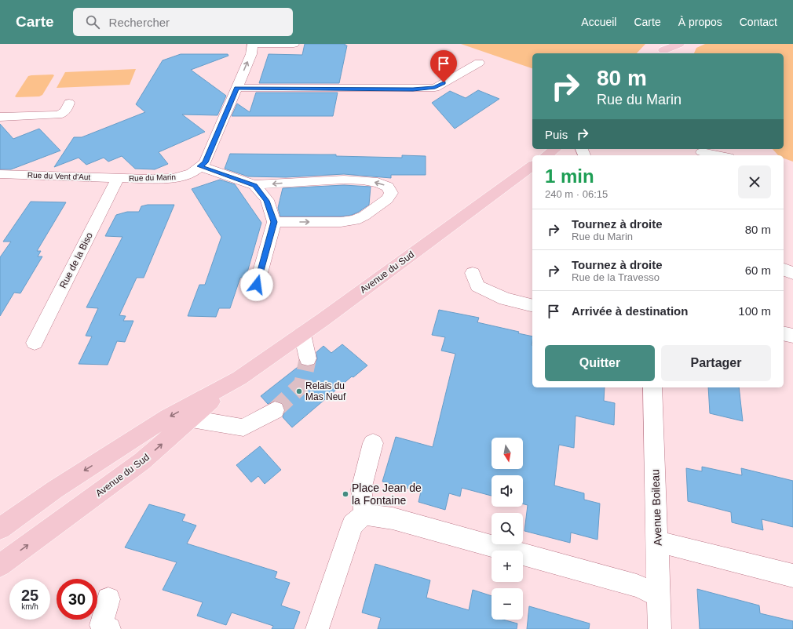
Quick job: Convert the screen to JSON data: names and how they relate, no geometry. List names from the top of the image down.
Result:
{
  "streets": {
    "main road": ["Avenue du Sud"],
    "street": [
      "Rue du Vent d'Aut",
      "Rue du Marin",
      "Rue de la Biso",
      "Avenue Boileau"
    ]
  },
  "crossings": [
    ["Rue du Vent d'Aut", "Rue du Marin"],
    ["Rue du Vent d'Aut", "Rue de la Biso"],
    ["Rue du Marin", "Rue de la Biso"]
  ],
  "places": ["Relais du Mas Neuf", "Place Jean de la Fontaine"],
  "north": "bottom",
  "page": {
    "header": "Carte",
    "search": "Rechercher",
    "nav": [
      "Accueil",
      "Carte",
      "À propos",
      "Contact"
    ],
    "turn": ["80 m", "Rue du Marin"],
    "then": "Puis",
    "heading": ["1 min", "240 m · 06:15"],
    "list": [
      {
        "name": "Tournez à droite",
        "note": "Rue du Marin",
        "value": "80 m"
      },
      {
        "name": "Tournez à droite",
        "note": "Rue de la Travesso",
        "value": "60 m"
      },
      {
        "name": "Arrivée à destination",
        "value": "100 m"
      }
    ],
    "buttons": ["Quitter", "Partager"],
    "map_buttons": ["+", "−"],
    "speed": "25 km/h",
    "limit": "30"
  }
}
